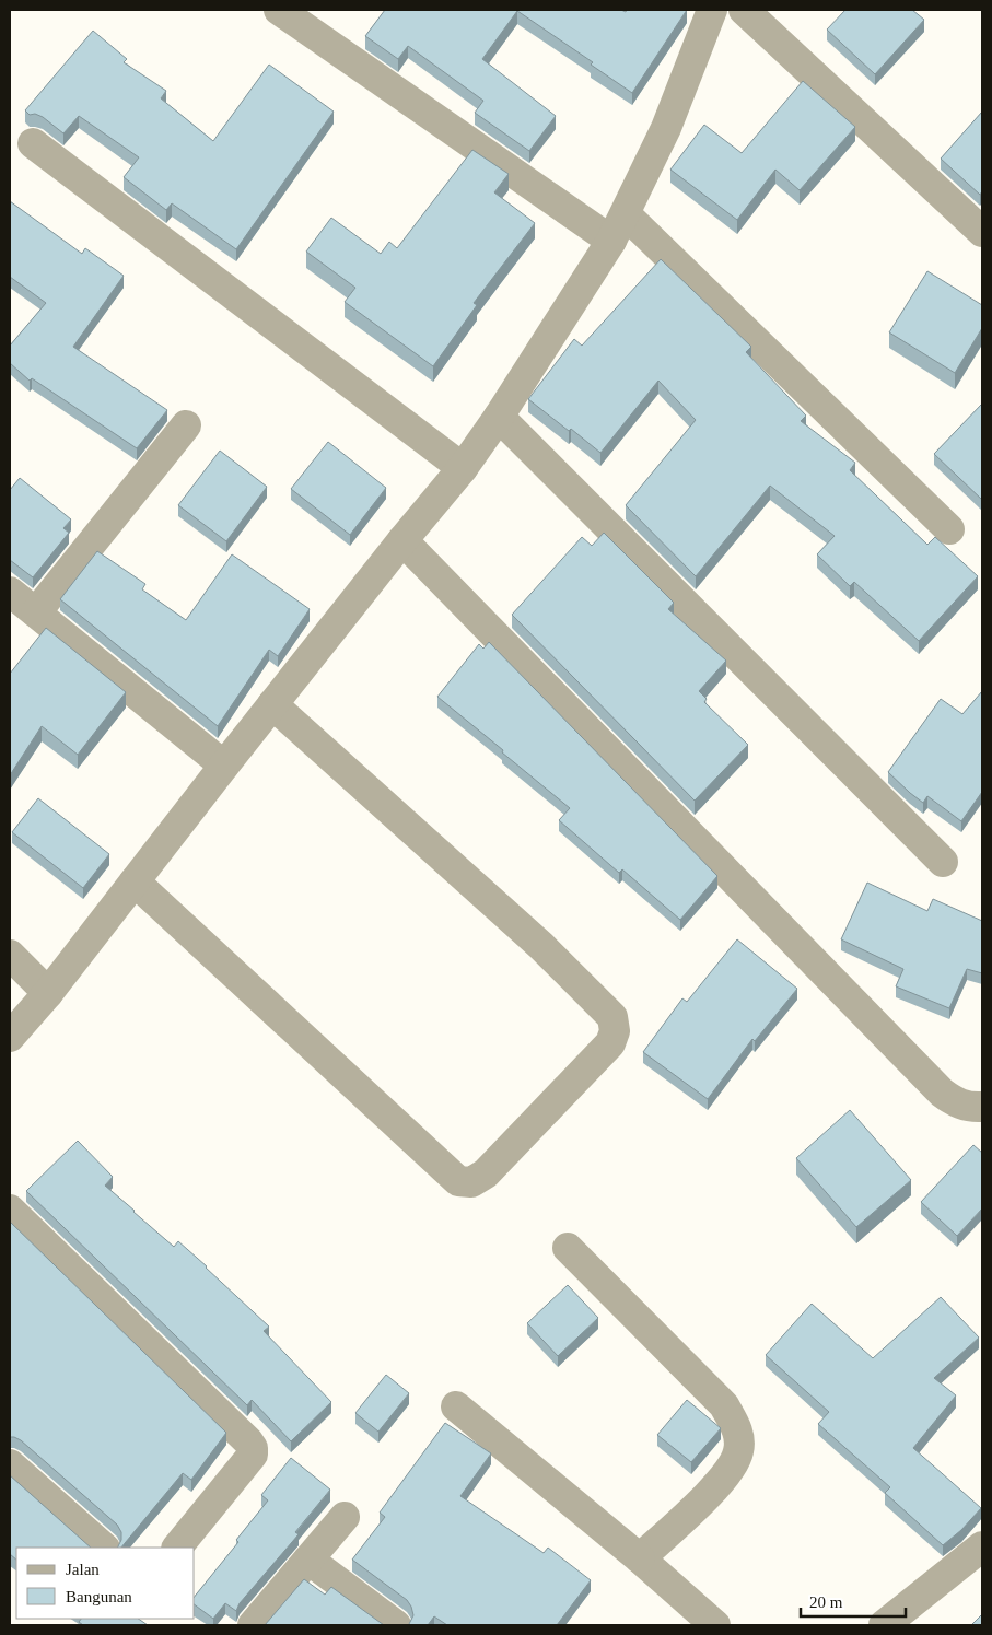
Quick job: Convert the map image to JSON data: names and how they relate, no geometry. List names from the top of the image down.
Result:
{
  "legend": ["Jalan", "Bangunan"],
  "scale_bar": "20 m"
}
